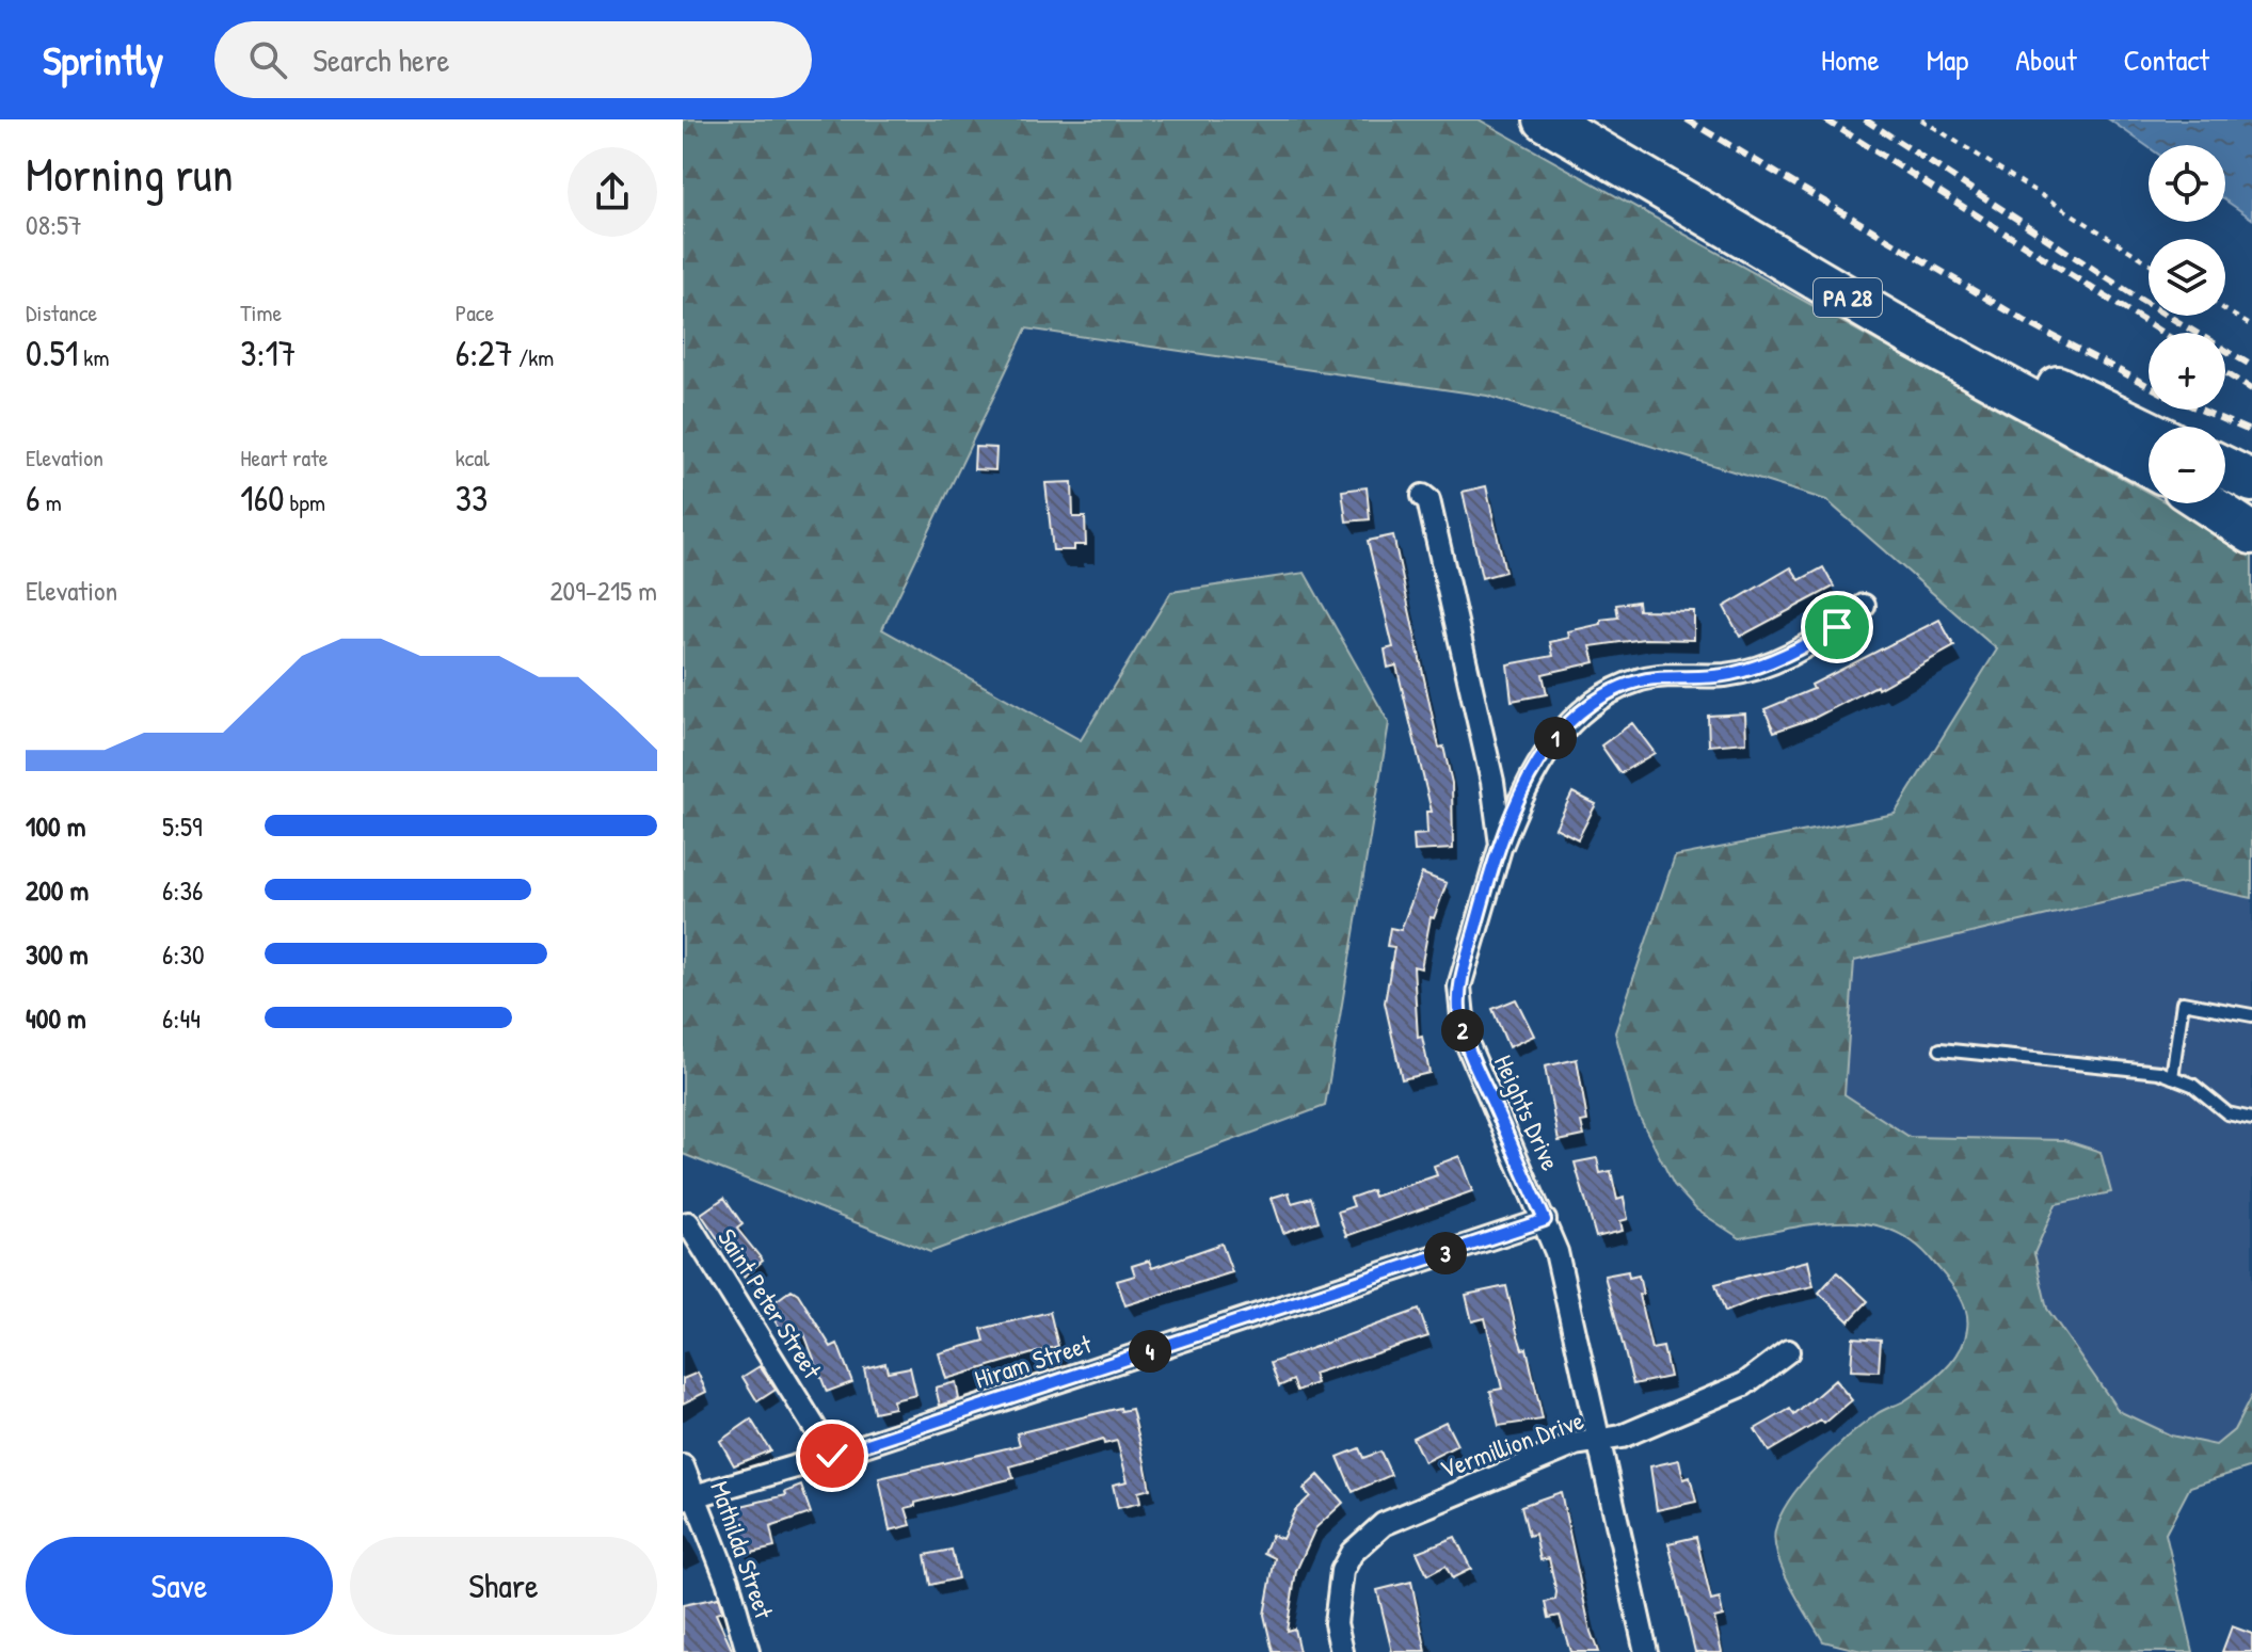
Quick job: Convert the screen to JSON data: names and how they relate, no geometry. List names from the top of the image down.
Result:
{
  "streets": {
    "highway": ["PA 28"],
    "street": [
      "Heights Drive",
      "Saint Peter Street",
      "Hiram Street",
      "Vermillion Drive",
      "Mathilda Street"
    ]
  },
  "crossings": [
    ["Heights Drive", "Hiram Street"],
    ["Heights Drive", "Vermillion Drive"],
    ["Saint Peter Street", "Hiram Street"],
    ["Hiram Street", "Mathilda Street"]
  ],
  "page": {
    "header": "Sprintly",
    "search": "Search here",
    "nav": [
      "Home",
      "Map",
      "About",
      "Contact"
    ],
    "heading": ["Morning run", "08:57"],
    "map_buttons": ["+", "−"],
    "stats": [
      ["Distance", "0.51 km"],
      ["Time", "3:17"],
      ["Pace", "6:27 /km"],
      ["Elevation", "6 m"],
      ["Heart rate", "160 bpm"],
      ["kcal", "33"]
    ],
    "chart": ["Elevation", "209–215 m"],
    "pins": [
      "1",
      "2",
      "3",
      "4"
    ],
    "list": [
      {
        "name": "100 m",
        "note": "5:59"
      },
      {
        "name": "200 m",
        "note": "6:36"
      },
      {
        "name": "300 m",
        "note": "6:30"
      },
      {
        "name": "400 m",
        "note": "6:44"
      }
    ],
    "buttons": ["Save", "Share"]
  }
}
